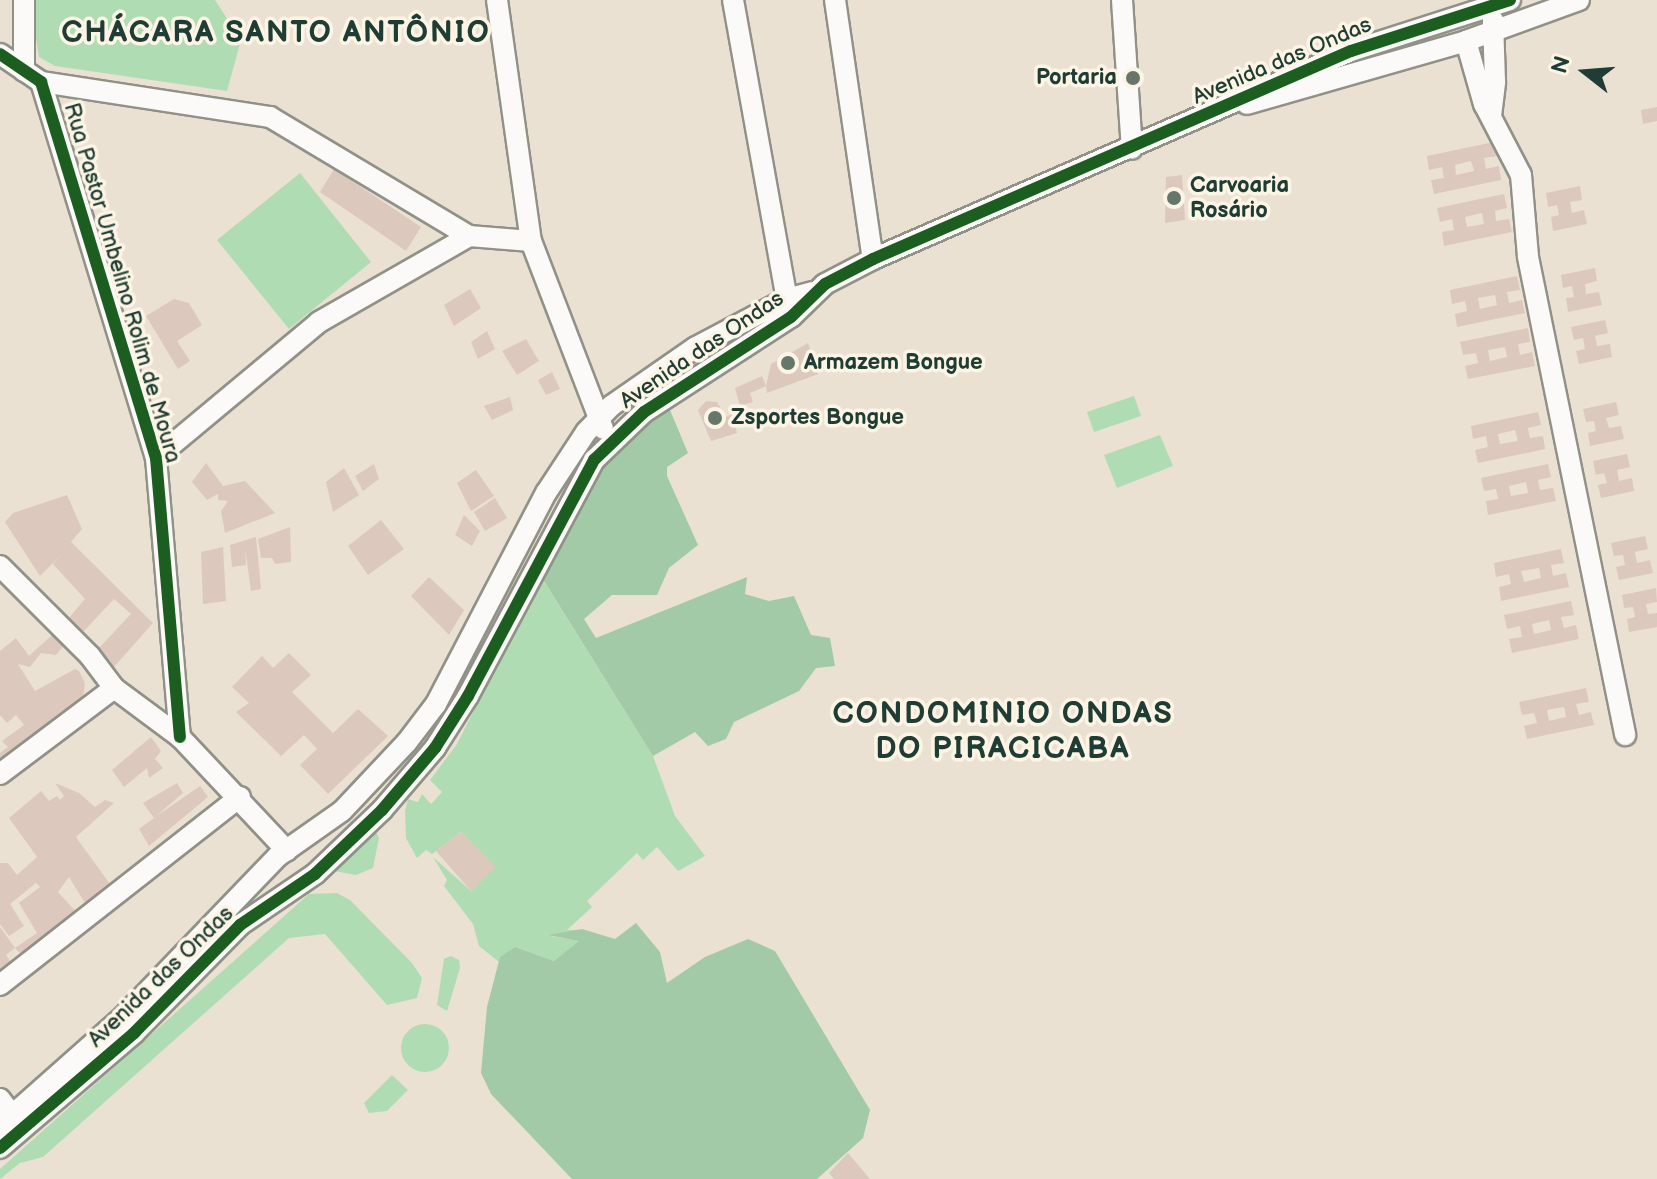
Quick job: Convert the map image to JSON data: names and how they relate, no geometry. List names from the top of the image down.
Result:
{
  "streets": {
    "street": ["Avenida das Ondas", "Rua Pastor Umbelino Rolim de Moura"]
  },
  "districts": ["CHÁCARA SANTO ANTÔNIO", "CONDOMINIO ONDAS DO PIRACICABA"],
  "places": [
    "Portaria",
    "Carvoaria Rosário",
    "Armazem Bongue",
    "Zsportes Bongue"
  ],
  "north": "left"
}
